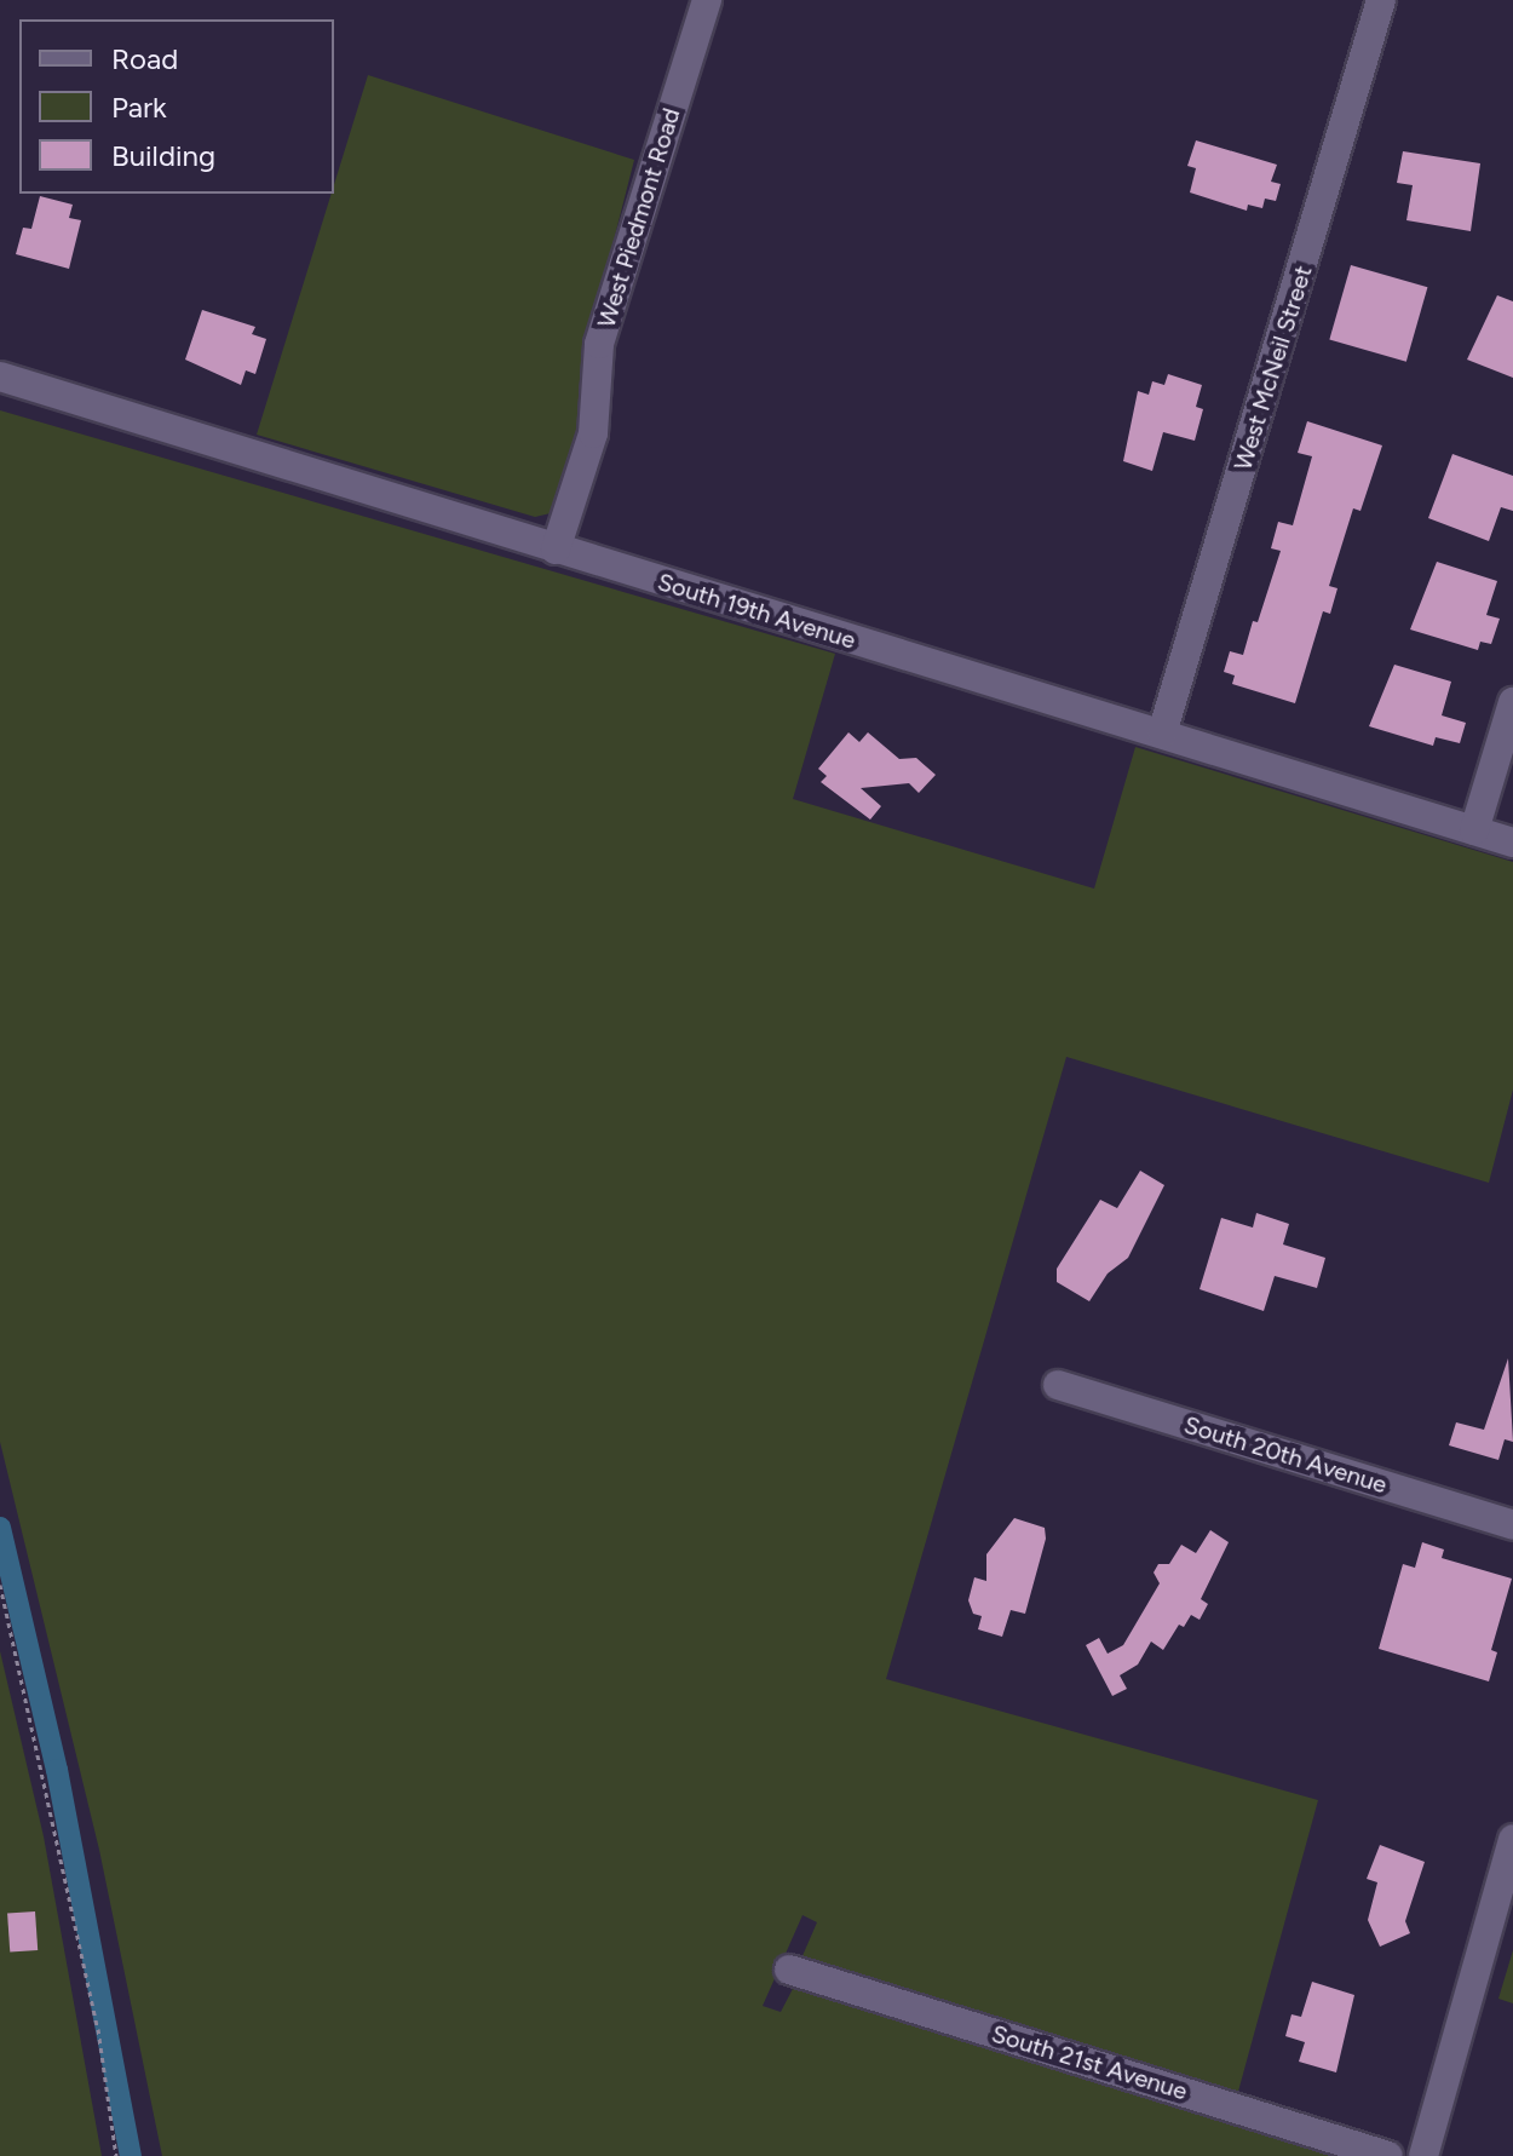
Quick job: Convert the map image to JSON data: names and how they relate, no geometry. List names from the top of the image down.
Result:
{
  "streets": {
    "street": [
      "West Piedmont Road",
      "West McNeil Street",
      "South 19th Avenue",
      "South 20th Avenue",
      "South 21st Avenue"
    ]
  },
  "crossings": [
    ["West Piedmont Road", "South 19th Avenue"],
    ["West McNeil Street", "South 19th Avenue"]
  ],
  "legend": ["Road", "Park", "Building"]
}
